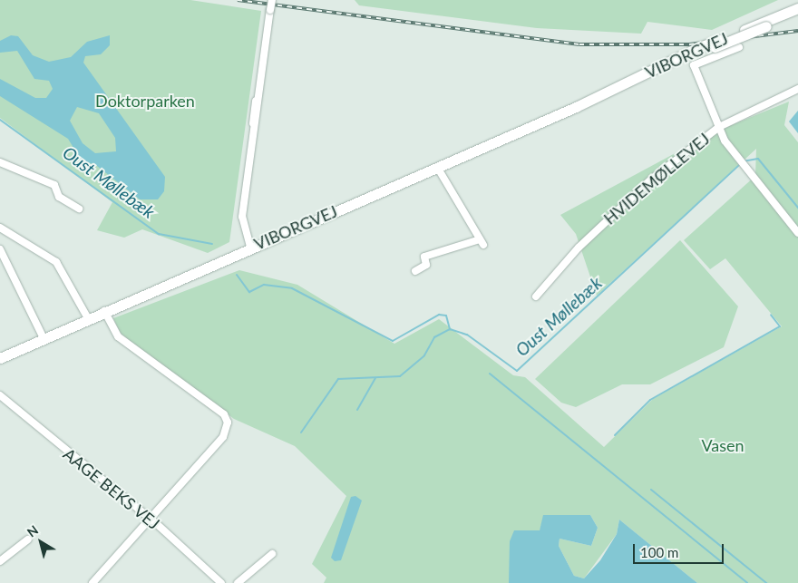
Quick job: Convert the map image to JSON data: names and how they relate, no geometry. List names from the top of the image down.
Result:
{
  "streets": {
    "street": ["VIBORGVEJ", "HVIDEMØLLEVEJ", "AAGE BEKS VEJ"]
  },
  "water": ["Oust Møllebæk"],
  "parks": ["Doktorparken", "Vasen"],
  "scale_bar": "100 m",
  "north": "top left"
}
